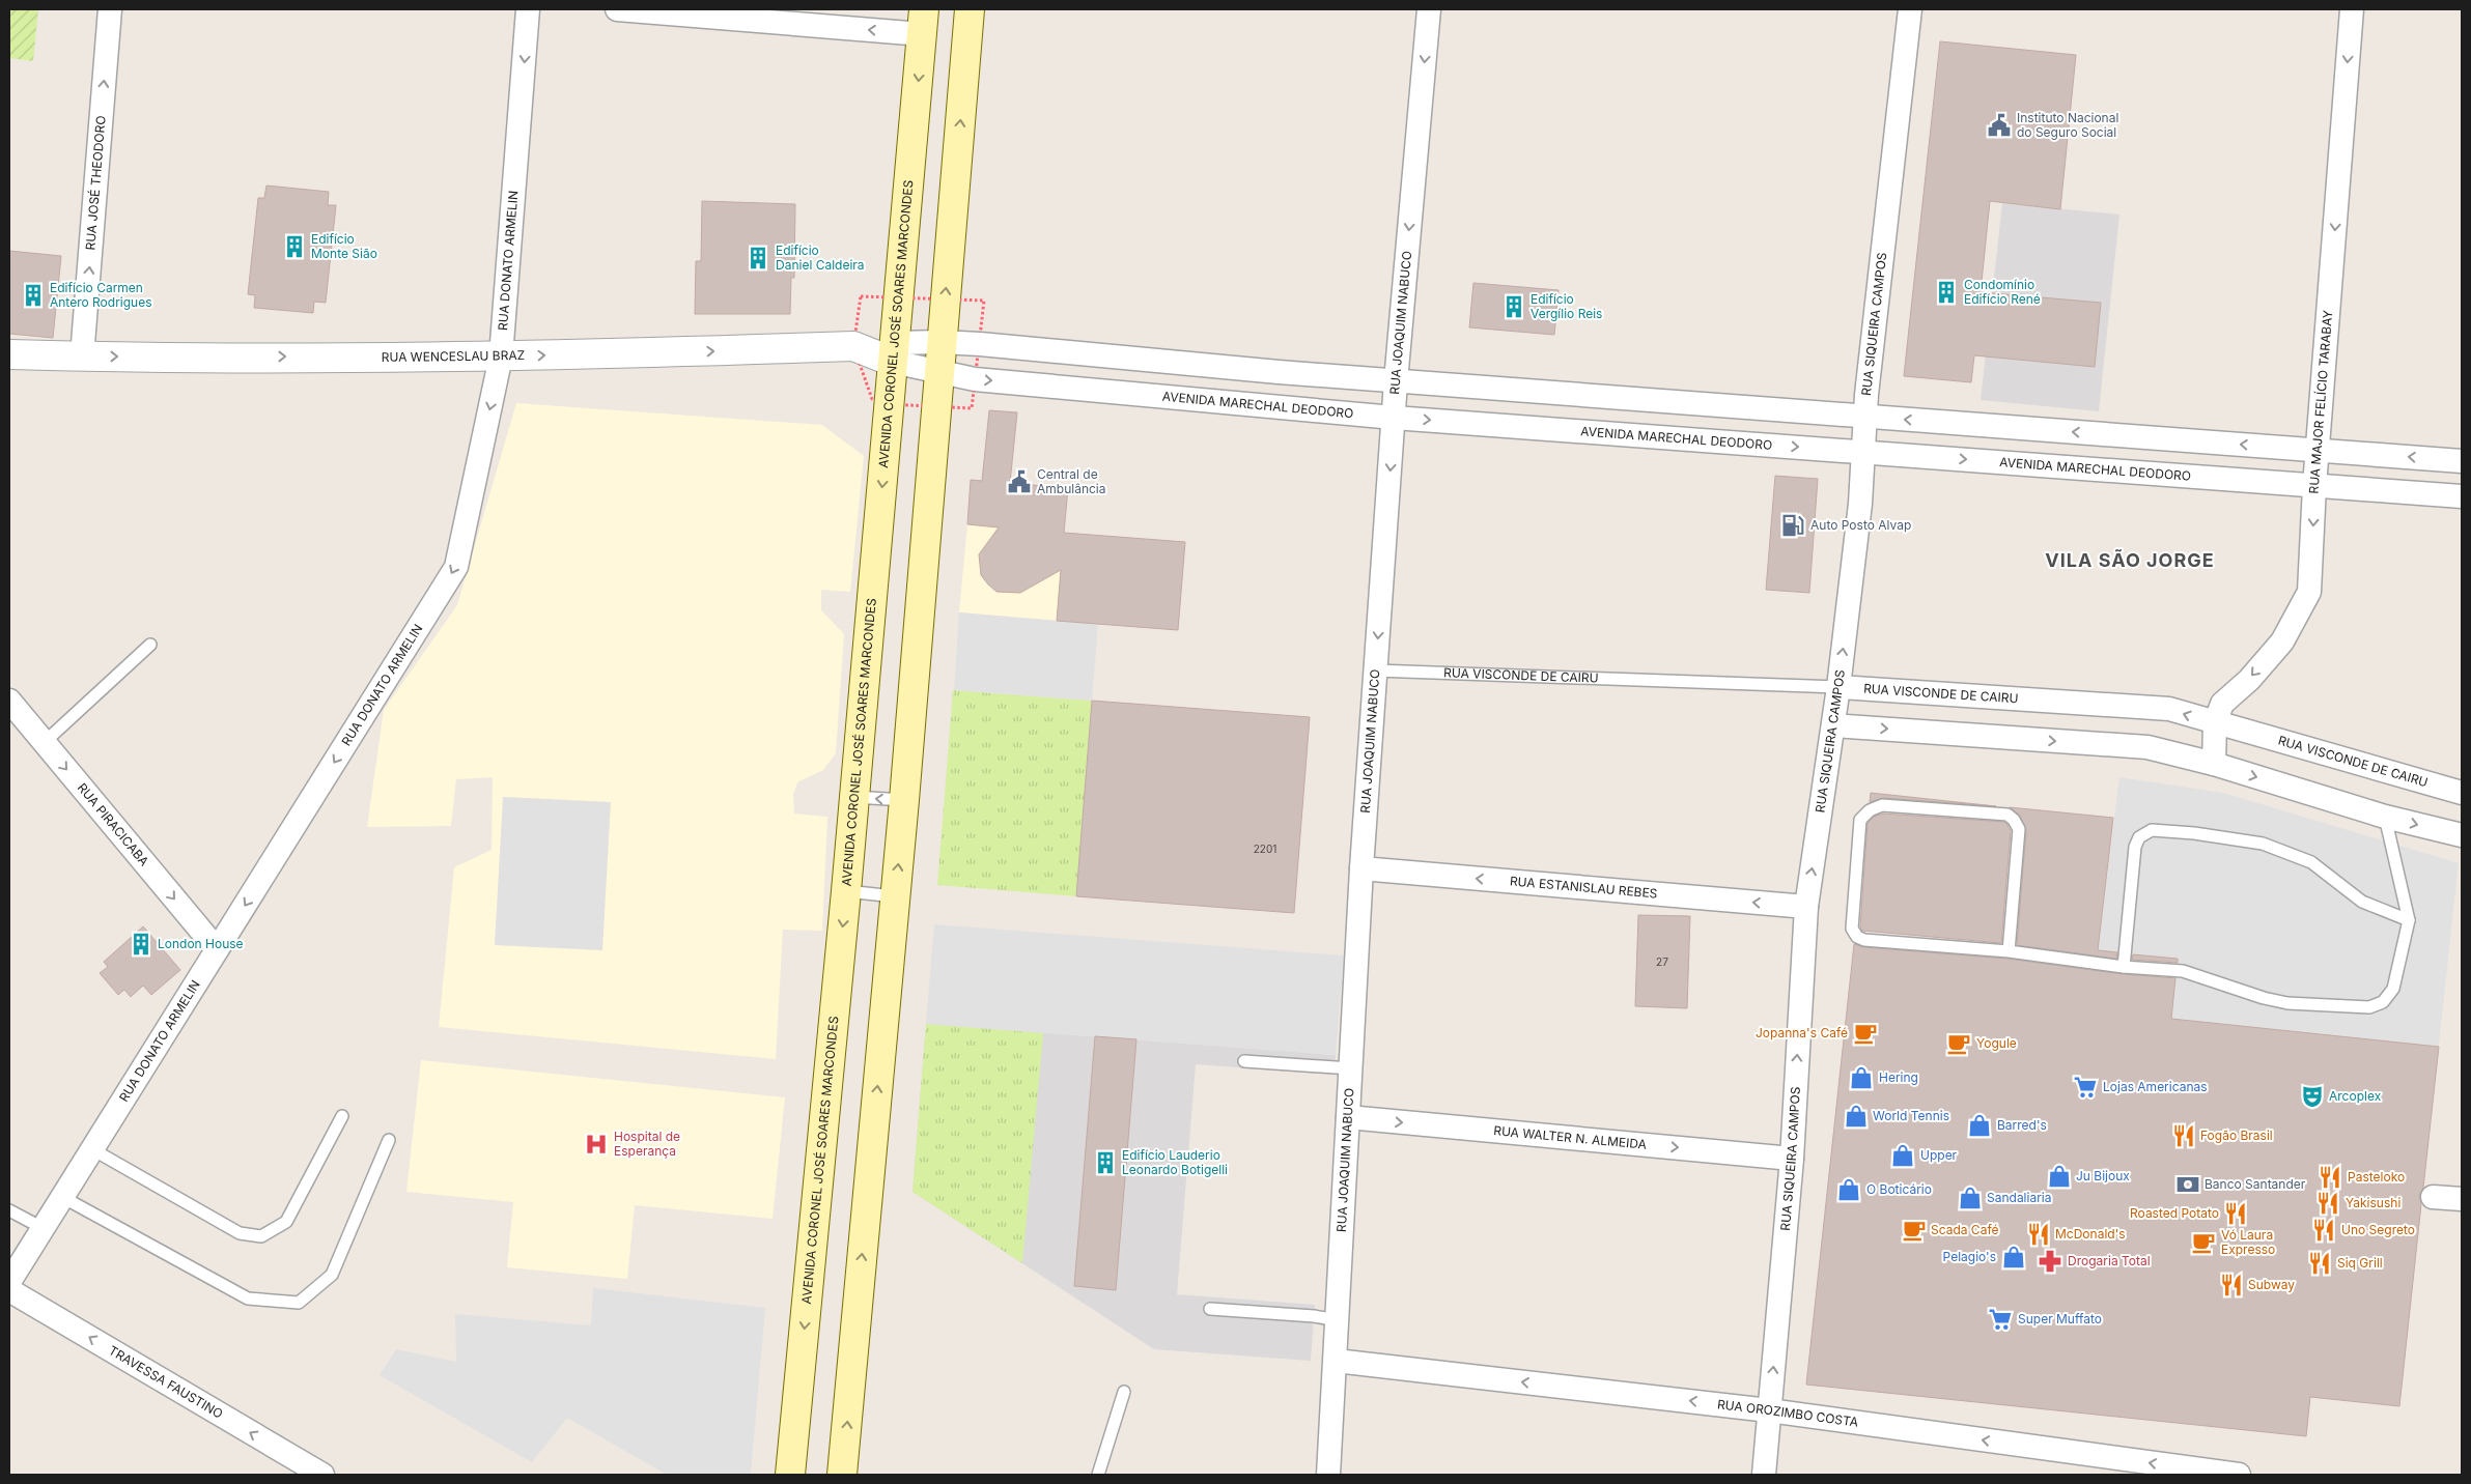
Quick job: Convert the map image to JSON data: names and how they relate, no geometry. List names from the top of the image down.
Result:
{
  "streets": {
    "main road": ["AVENIDA CORONEL JOSÉ SOARES MARCONDES"],
    "street": [
      "RUA JOSÉ THEODORO",
      "RUA DONATO ARMELIN",
      "RUA JOAQUIM NABUCO",
      "RUA SIQUEIRA CAMPOS",
      "RUA WENCESLAU BRAZ",
      "RUA MAJOR FELÍCIO TARABAY",
      "AVENIDA MARECHAL DEODORO",
      "RUA VISCONDE DE CAIRU",
      "RUA PIRACICABA",
      "RUA ESTANISLAU REBES",
      "RUA WALTER N. ALMEIDA",
      "TRAVESSA FAUSTINO",
      "RUA OROZIMBO COSTA"
    ]
  },
  "crossings": [
    ["RUA JOSÉ THEODORO", "RUA WENCESLAU BRAZ"],
    ["RUA DONATO ARMELIN", "RUA WENCESLAU BRAZ"],
    ["RUA DONATO ARMELIN", "RUA PIRACICABA"],
    ["RUA JOAQUIM NABUCO", "AVENIDA MARECHAL DEODORO"],
    ["RUA JOAQUIM NABUCO", "RUA VISCONDE DE CAIRU"],
    ["RUA JOAQUIM NABUCO", "RUA ESTANISLAU REBES"],
    ["RUA JOAQUIM NABUCO", "RUA WALTER N. ALMEIDA"],
    ["RUA JOAQUIM NABUCO", "RUA OROZIMBO COSTA"],
    ["AVENIDA CORONEL JOSÉ SOARES MARCONDES", "RUA WENCESLAU BRAZ"],
    ["AVENIDA CORONEL JOSÉ SOARES MARCONDES", "AVENIDA MARECHAL DEODORO"],
    ["RUA SIQUEIRA CAMPOS", "AVENIDA MARECHAL DEODORO"],
    ["RUA SIQUEIRA CAMPOS", "RUA VISCONDE DE CAIRU"],
    ["RUA SIQUEIRA CAMPOS", "RUA ESTANISLAU REBES"],
    ["RUA SIQUEIRA CAMPOS", "RUA WALTER N. ALMEIDA"],
    ["RUA SIQUEIRA CAMPOS", "RUA OROZIMBO COSTA"],
    ["RUA WENCESLAU BRAZ", "AVENIDA MARECHAL DEODORO"],
    ["RUA MAJOR FELÍCIO TARABAY", "AVENIDA MARECHAL DEODORO"],
    ["RUA MAJOR FELÍCIO TARABAY", "RUA VISCONDE DE CAIRU"]
  ],
  "one_way": [
    "RUA JOSÉ THEODORO",
    "RUA DONATO ARMELIN",
    "RUA JOAQUIM NABUCO",
    "RUA SIQUEIRA CAMPOS",
    "RUA WENCESLAU BRAZ",
    "RUA MAJOR FELÍCIO TARABAY",
    "RUA PIRACICABA",
    "RUA ESTANISLAU REBES",
    "RUA WALTER N. ALMEIDA",
    "TRAVESSA FAUSTINO",
    "RUA OROZIMBO COSTA"
  ],
  "districts": ["VILA SÃO JORGE"],
  "places": {
    "public building": ["Instituto Nacional do Seguro Social", "Central de Ambulância"],
    "building": [
      "Edifício Monte Sião",
      "Edifício Daniel Caldeira",
      "Condomínio Edifício René",
      "Edifício Carmen Antero Rodrigues",
      "Edifício Vergílio Reis",
      "London House",
      "Edifício Lauderio Leonardo Botigelli"
    ],
    "fuel station": ["Auto Posto Alvap"],
    "cafe": [
      "Jopanna's Café",
      "Yogule",
      "Scada Café",
      "Vó Laura Expresso"
    ],
    "shop": [
      "Hering",
      "World Tennis",
      "Barred's",
      "Upper",
      "Ju Bijoux",
      "O Boticário",
      "Sandaliaria",
      "Pelagio's"
    ],
    "supermarket": ["Lojas Americanas", "Super Muffato"],
    "theatre": ["Arcoplex"],
    "restaurant": [
      "Fogão Brasil",
      "Pasteloko",
      "Yakisushi",
      "Roasted Potato",
      "Uno Segreto",
      "McDonald's",
      "Siq Grill",
      "Subway"
    ],
    "hospital": ["Hospital de Esperança"],
    "bank": ["Banco Santander"],
    "pharmacy": ["Drogaria Total"]
  },
  "house_numbers": ["2201", "27"]
}
